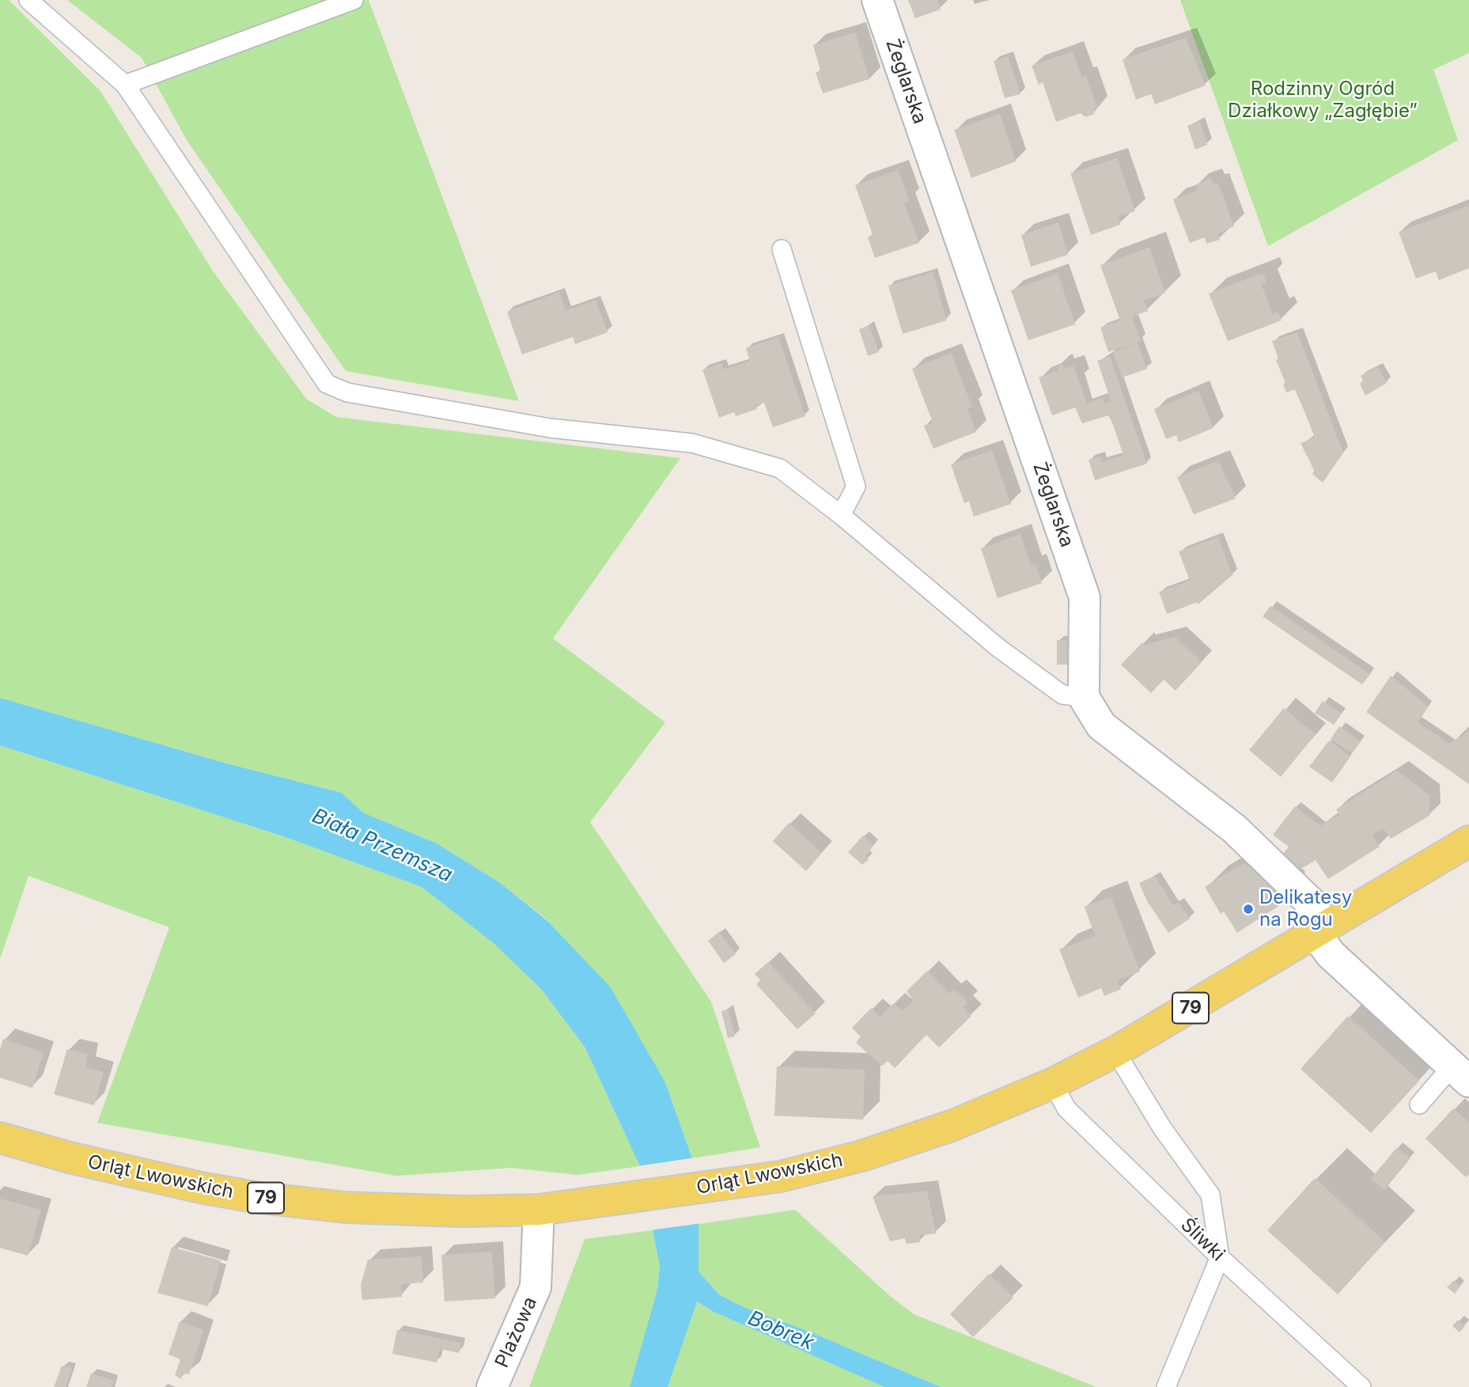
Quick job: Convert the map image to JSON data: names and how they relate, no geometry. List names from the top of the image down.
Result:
{
  "streets": {
    "main road": ["79", "Orląt Lwowskich"],
    "street": ["Żeglarska", "Plażowa"],
    "lane": ["Śliwki"]
  },
  "crossings": [
    ["Orląt Lwowskich", "Śliwki"],
    ["Orląt Lwowskich", "Plażowa"]
  ],
  "water": ["Biała Przemsza", "Bobrek"],
  "parks": ["Rodzinny Ogród Działkowy „Zagłębie”"],
  "places": ["Delikatesy na Rogu"]
}
